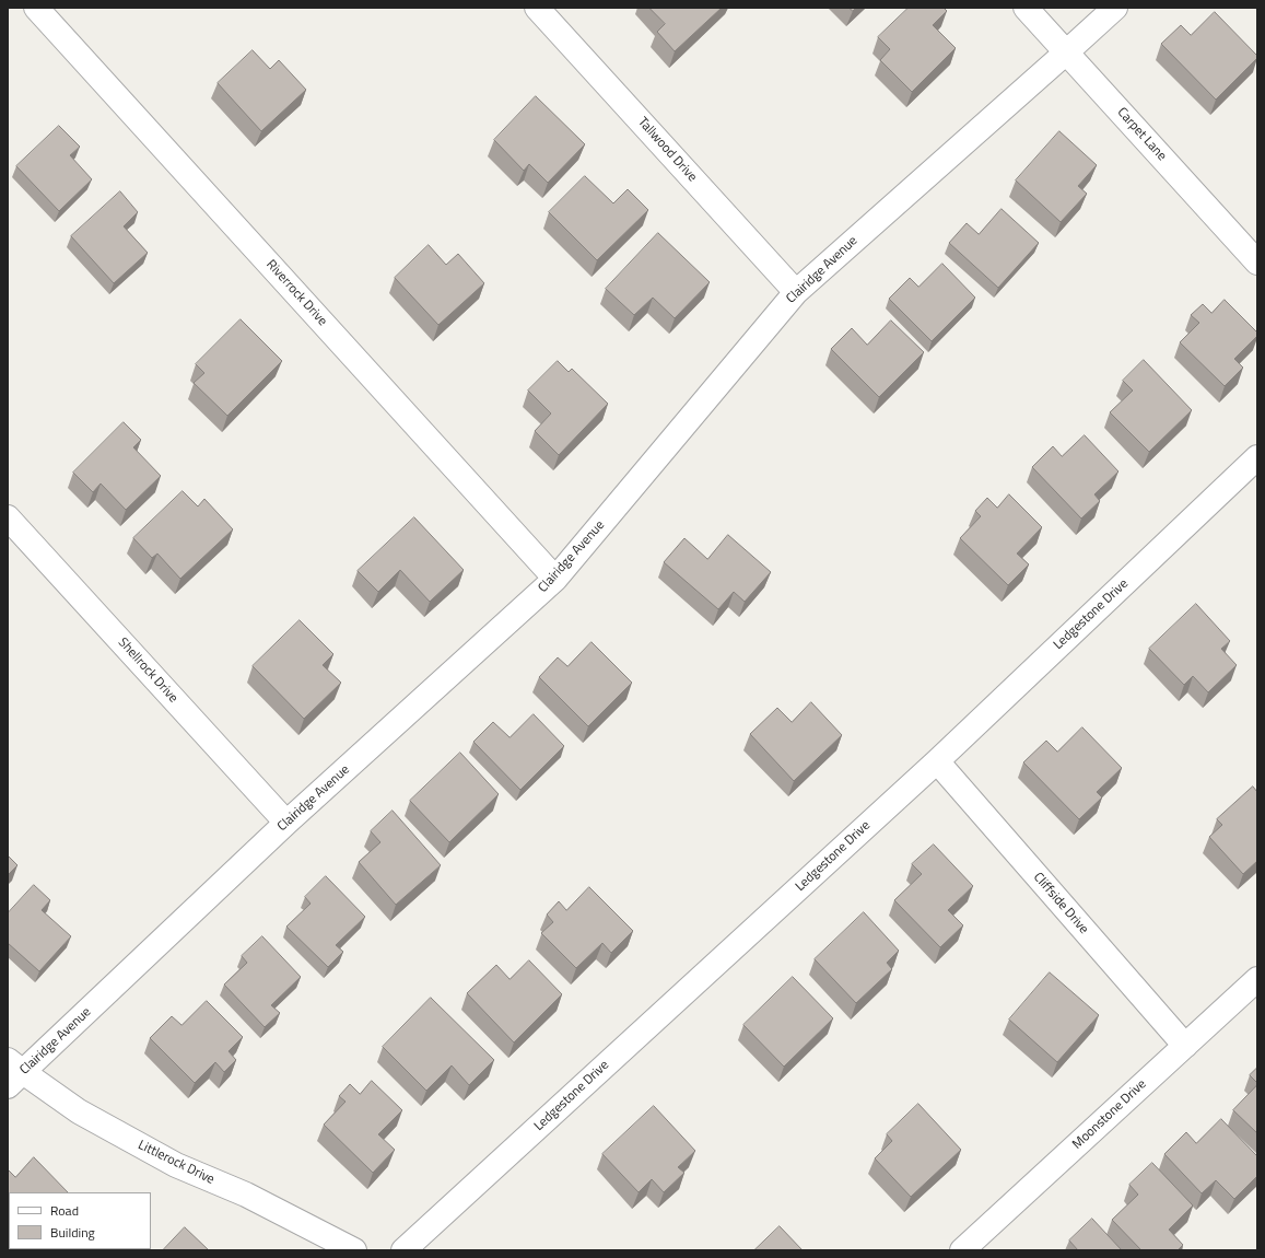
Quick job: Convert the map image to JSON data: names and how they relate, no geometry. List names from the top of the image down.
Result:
{
  "streets": {
    "street": [
      "Carpet Lane",
      "Tallwood Drive",
      "Clairidge Avenue",
      "Riverrock Drive",
      "Ledgestone Drive",
      "Shellrock Drive",
      "Cliffside Drive",
      "Moonstone Drive",
      "Littlerock Drive"
    ]
  },
  "crossings": [
    ["Carpet Lane", "Clairidge Avenue"],
    ["Tallwood Drive", "Clairidge Avenue"],
    ["Clairidge Avenue", "Riverrock Drive"],
    ["Clairidge Avenue", "Shellrock Drive"],
    ["Clairidge Avenue", "Littlerock Drive"],
    ["Ledgestone Drive", "Cliffside Drive"],
    ["Cliffside Drive", "Moonstone Drive"]
  ],
  "legend": ["Road", "Building"]
}
